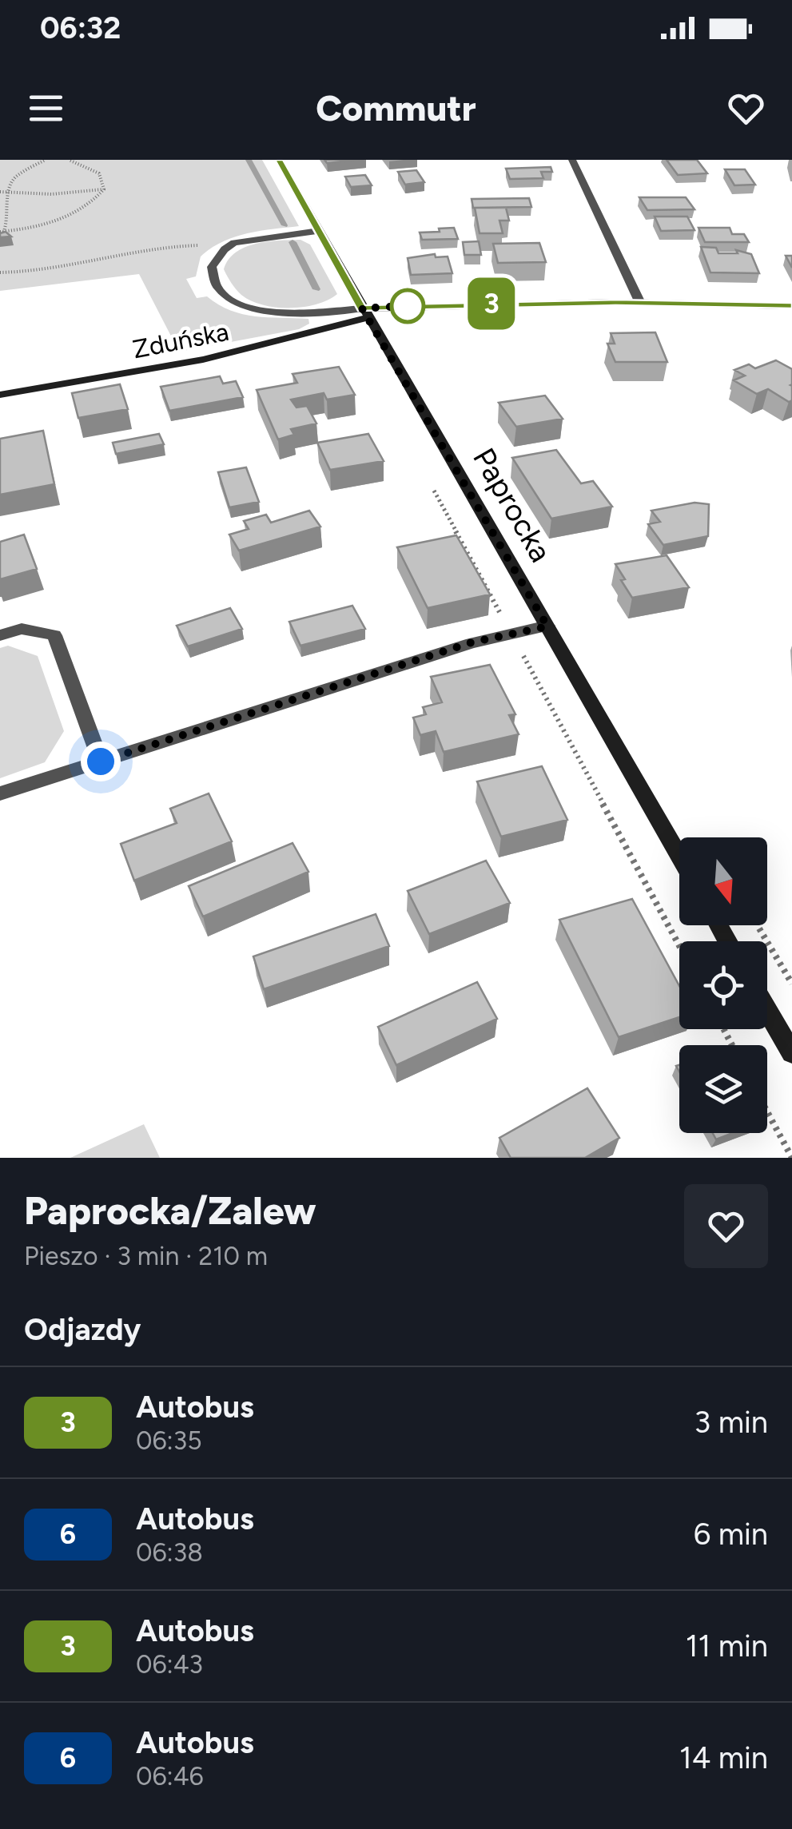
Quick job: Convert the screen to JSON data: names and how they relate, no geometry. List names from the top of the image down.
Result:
{
  "streets": {
    "street": ["Zduńska", "Paprocka"]
  },
  "crossings": [
    ["Zduńska", "Paprocka"]
  ],
  "lines": ["bus line 3"],
  "north": "bottom",
  "page": {
    "status": "06:32",
    "header": "Commutr",
    "on_map": "3",
    "heading": [
      ["Paprocka/Zalew", "Pieszo · 3 min · 210 m"],
      "Odjazdy"
    ],
    "list": [
      {
        "mark": "3",
        "name": "Autobus",
        "note": "06:35",
        "value": "3 min"
      },
      {
        "mark": "6",
        "name": "Autobus",
        "note": "06:38",
        "value": "6 min"
      },
      {
        "mark": "3",
        "name": "Autobus",
        "note": "06:43",
        "value": "11 min"
      },
      {
        "mark": "6",
        "name": "Autobus",
        "note": "06:46",
        "value": "14 min"
      }
    ]
  }
}
